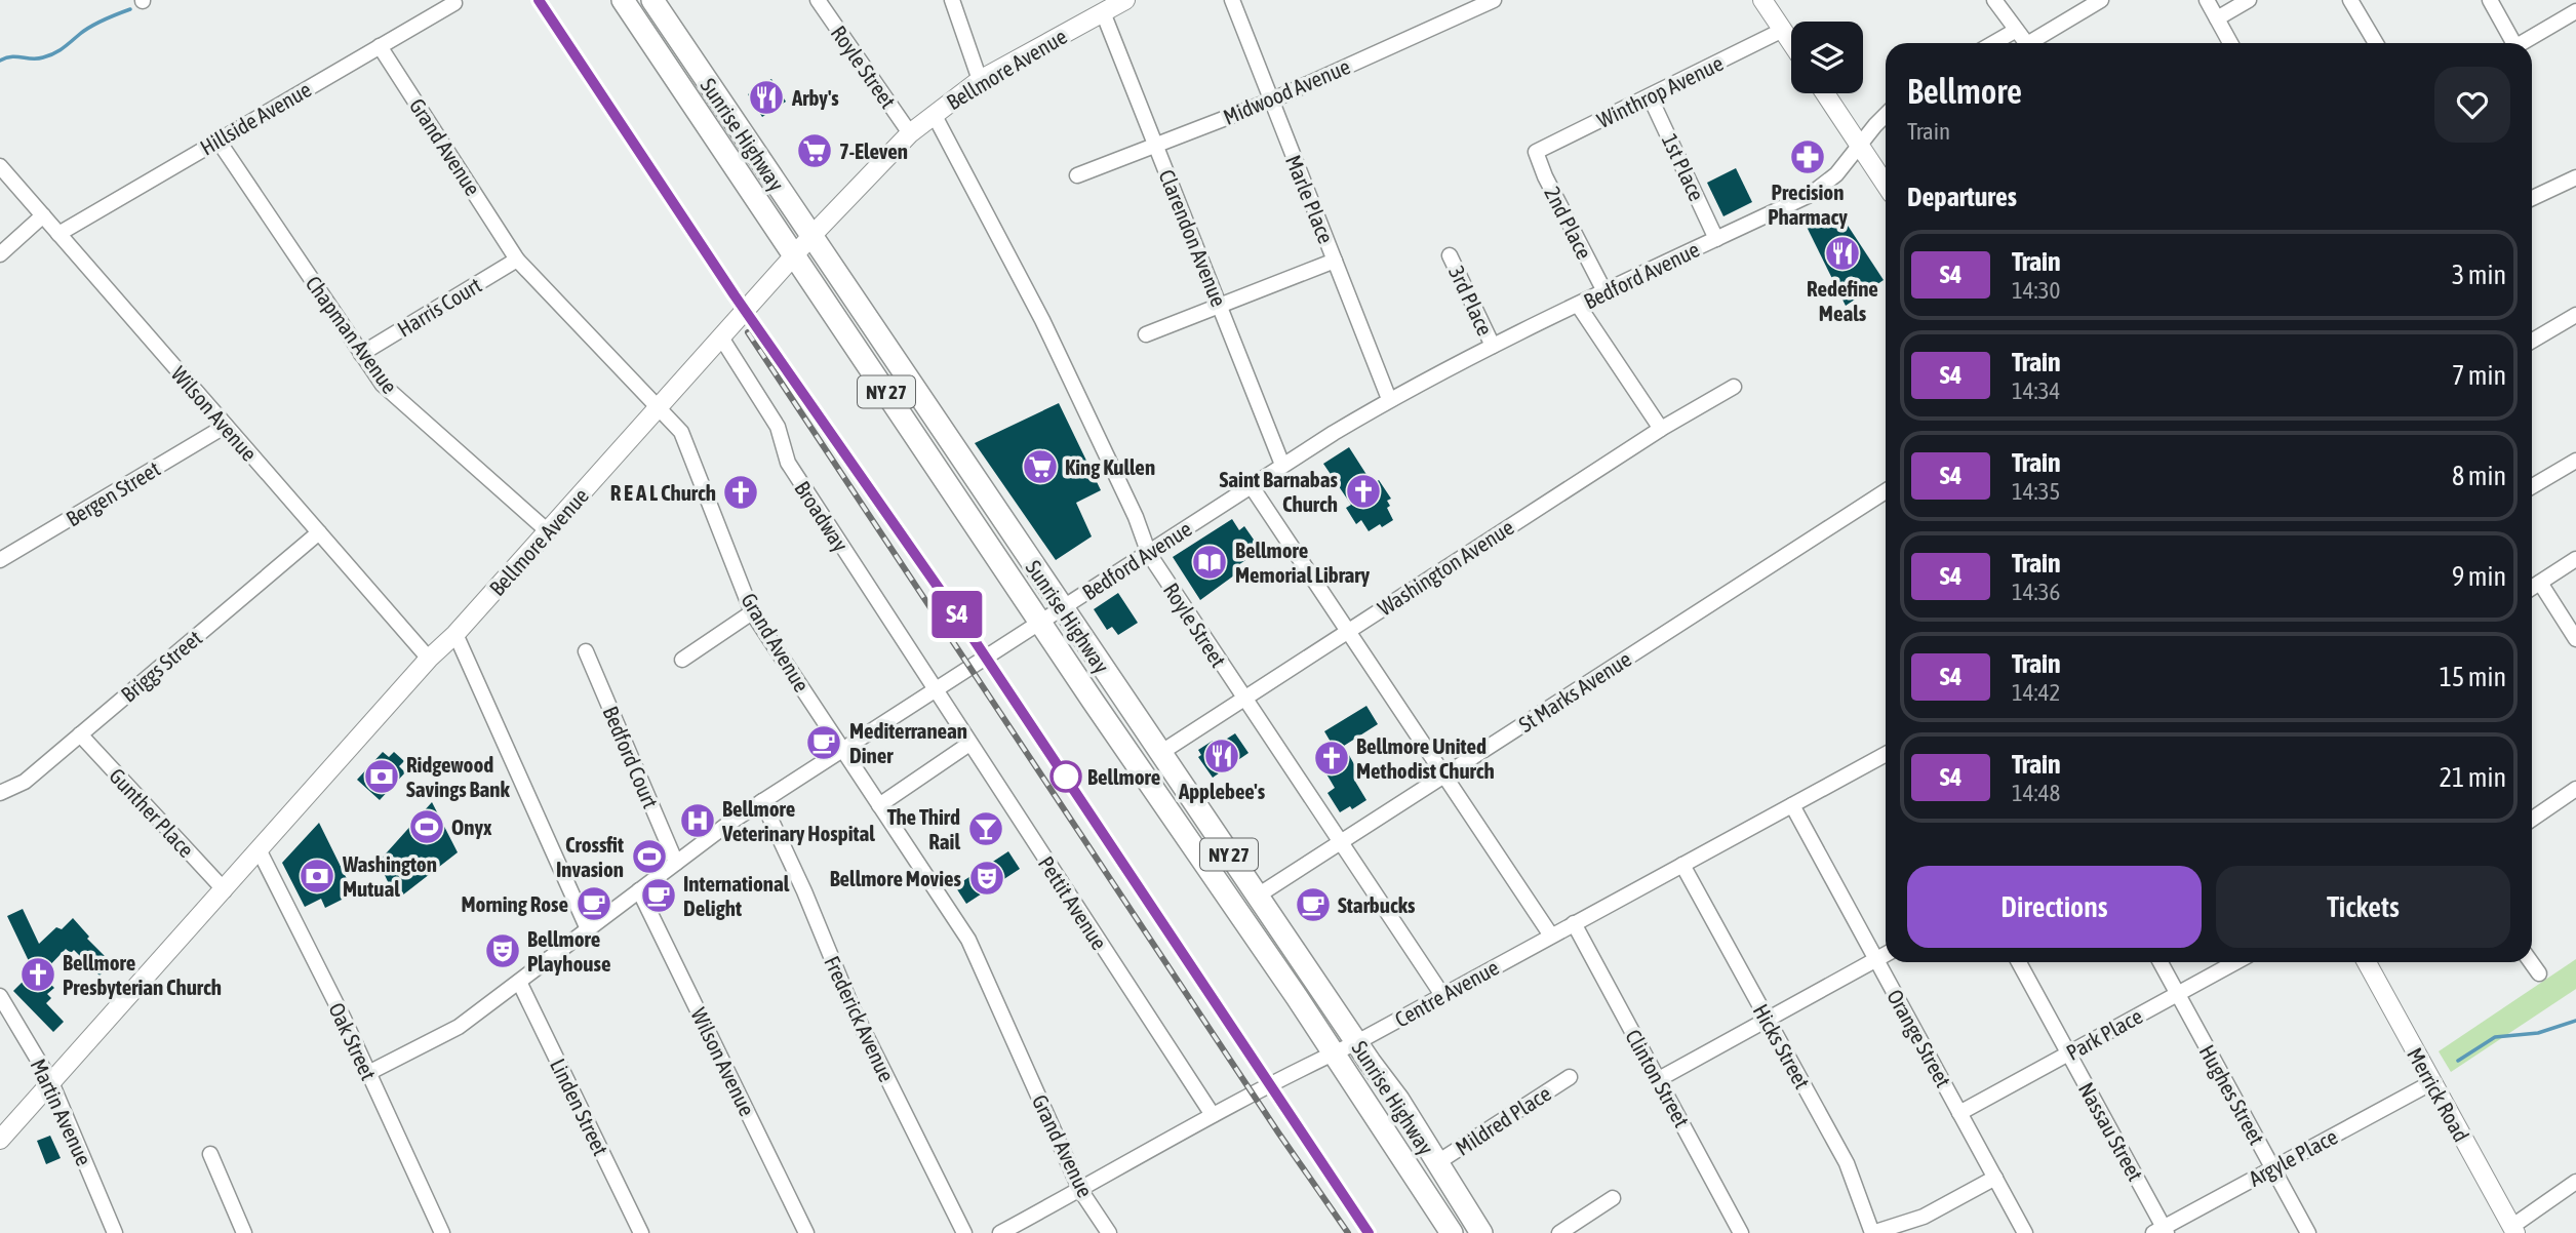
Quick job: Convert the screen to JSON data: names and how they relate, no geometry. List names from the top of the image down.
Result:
{
  "streets": {
    "highway": ["Sunrise Highway", "NY 27"],
    "main road": ["Bellmore Avenue", "Merrick Road"],
    "street": [
      "Royle Street",
      "Midwood Avenue",
      "Winthrop Avenue",
      "Hillside Avenue",
      "Grand Avenue",
      "1st Place",
      "Marle Place",
      "2nd Place",
      "Clarendon Avenue",
      "Bedford Avenue",
      "3rd Place",
      "Harris Court",
      "Chapman Avenue",
      "Wilson Avenue",
      "Bergen Street",
      "Broadway",
      "Washington Avenue",
      "Briggs Street",
      "St Marks Avenue",
      "Bedford Court",
      "Gunther Place",
      "Pettit Avenue",
      "Centre Avenue",
      "Frederick Avenue",
      "Park Place",
      "Orange Street",
      "Oak Street",
      "Hicks Street",
      "Clinton Street",
      "Hughes Street",
      "Linden Street",
      "Martin Avenue",
      "Mildred Place",
      "Nassau Street",
      "Argyle Place"
    ]
  },
  "crossings": [
    ["Royle Street", "Bellmore Avenue"],
    ["Royle Street", "Bedford Avenue"],
    ["Royle Street", "Washington Avenue"],
    ["Royle Street", "St Marks Avenue"],
    ["Royle Street", "Centre Avenue"],
    ["Bellmore Avenue", "Sunrise Highway"],
    ["Bellmore Avenue", "Grand Avenue"],
    ["Bellmore Avenue", "Clarendon Avenue"],
    ["Bellmore Avenue", "Chapman Avenue"],
    ["Bellmore Avenue", "Wilson Avenue"],
    ["Bellmore Avenue", "Broadway"],
    ["Bellmore Avenue", "Gunther Place"],
    ["Bellmore Avenue", "Oak Street"],
    ["Bellmore Avenue", "Martin Avenue"],
    ["Midwood Avenue", "Marle Place"],
    ["Midwood Avenue", "Clarendon Avenue"],
    ["Winthrop Avenue", "1st Place"],
    ["Winthrop Avenue", "2nd Place"],
    ["Hillside Avenue", "Grand Avenue"],
    ["Hillside Avenue", "Chapman Avenue"],
    ["Hillside Avenue", "Wilson Avenue"],
    ["Sunrise Highway", "Bedford Avenue"],
    ["Sunrise Highway", "Washington Avenue"],
    ["Sunrise Highway", "St Marks Avenue"],
    ["Sunrise Highway", "Centre Avenue"],
    ["Sunrise Highway", "Mildred Place"],
    ["Grand Avenue", "Bedford Avenue"],
    ["Grand Avenue", "Harris Court"],
    ["Grand Avenue", "Centre Avenue"],
    ["1st Place", "Bedford Avenue"],
    ["Marle Place", "Bedford Avenue"],
    ["2nd Place", "Bedford Avenue"],
    ["Clarendon Avenue", "Bedford Avenue"],
    ["Bedford Avenue", "3rd Place"],
    ["Bedford Avenue", "Wilson Avenue"],
    ["Bedford Avenue", "Broadway"],
    ["Bedford Avenue", "Bedford Court"],
    ["Bedford Avenue", "Pettit Avenue"],
    ["Bedford Avenue", "Frederick Avenue"],
    ["Bedford Avenue", "Oak Street"],
    ["Bedford Avenue", "Linden Street"],
    ["Harris Court", "Chapman Avenue"],
    ["Wilson Avenue", "Bergen Street"],
    ["Wilson Avenue", "Briggs Street"],
    ["Broadway", "Pettit Avenue"],
    ["Briggs Street", "Gunther Place"],
    ["Pettit Avenue", "Centre Avenue"],
    ["Centre Avenue", "Orange Street"],
    ["Centre Avenue", "Hicks Street"],
    ["Centre Avenue", "Clinton Street"],
    ["Park Place", "Orange Street"],
    ["Park Place", "Hughes Street"],
    ["Park Place", "Nassau Street"],
    ["Hughes Street", "Argyle Place"],
    ["Merrick Road", "Argyle Place"],
    ["Nassau Street", "Argyle Place"]
  ],
  "places": {
    "restaurant": ["Arby's", "Redefine Meals", "Applebee's"],
    "supermarket": ["7-Eleven", "King Kullen"],
    "pharmacy": ["Precision Pharmacy"],
    "church": [
      "Saint Barnabas Church",
      "R E A L Church",
      "Bellmore United Methodist Church",
      "Bellmore Presbyterian Church"
    ],
    "library": ["Bellmore Memorial Library"],
    "cafe": [
      "Mediterranean Diner",
      "International Delight",
      "Morning Rose",
      "Starbucks"
    ],
    "bank": ["Ridgewood Savings Bank", "Washington Mutual"],
    "other": ["Bellmore"],
    "hospital": ["Bellmore Veterinary Hospital"],
    "sports": ["Onyx", "Crossfit Invasion"],
    "bar": ["The Third Rail"],
    "theatre": ["Bellmore Movies", "Bellmore Playhouse"]
  },
  "page": {
    "on_map": "S4",
    "heading": [
      ["Bellmore", "Train"],
      "Departures"
    ],
    "list": [
      {
        "mark": "S4",
        "name": "Train",
        "note": "14:30",
        "value": "3 min"
      },
      {
        "mark": "S4",
        "name": "Train",
        "note": "14:34",
        "value": "7 min"
      },
      {
        "mark": "S4",
        "name": "Train",
        "note": "14:35",
        "value": "8 min"
      },
      {
        "mark": "S4",
        "name": "Train",
        "note": "14:36",
        "value": "9 min"
      },
      {
        "mark": "S4",
        "name": "Train",
        "note": "14:42",
        "value": "15 min"
      },
      {
        "mark": "S4",
        "name": "Train",
        "note": "14:48",
        "value": "21 min"
      }
    ],
    "buttons": ["Directions", "Tickets"]
  }
}
